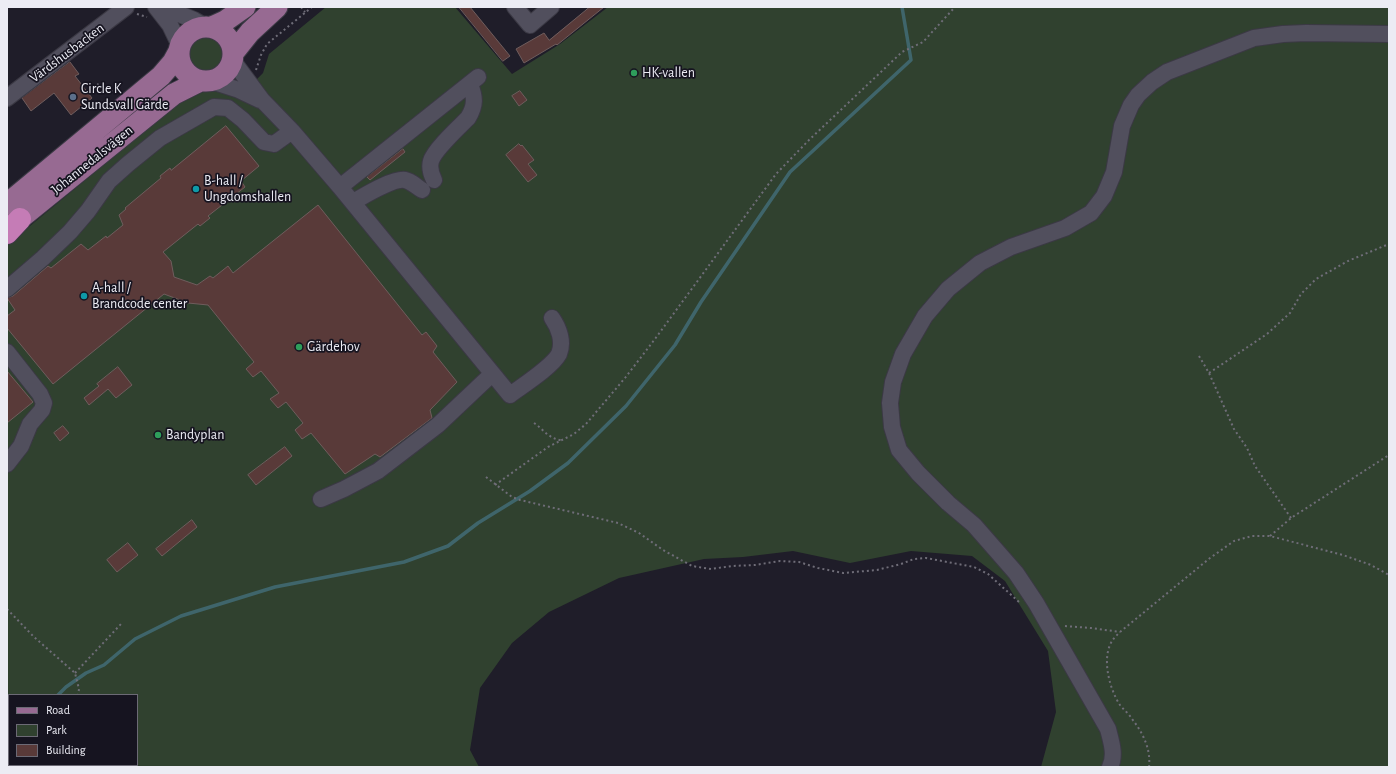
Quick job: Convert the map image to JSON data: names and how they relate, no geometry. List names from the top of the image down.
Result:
{
  "streets": {
    "main road": ["Johannedalsvägen"],
    "street": ["Värdshusbacken"]
  },
  "places": [
    "HK-vallen",
    "Circle K Sundsvall Gärde",
    "B-hall / Ungdomshallen",
    "A-hall / Brandcode center",
    "Gärdehov",
    "Bandyplan"
  ],
  "legend": ["Road", "Park", "Building"]
}
